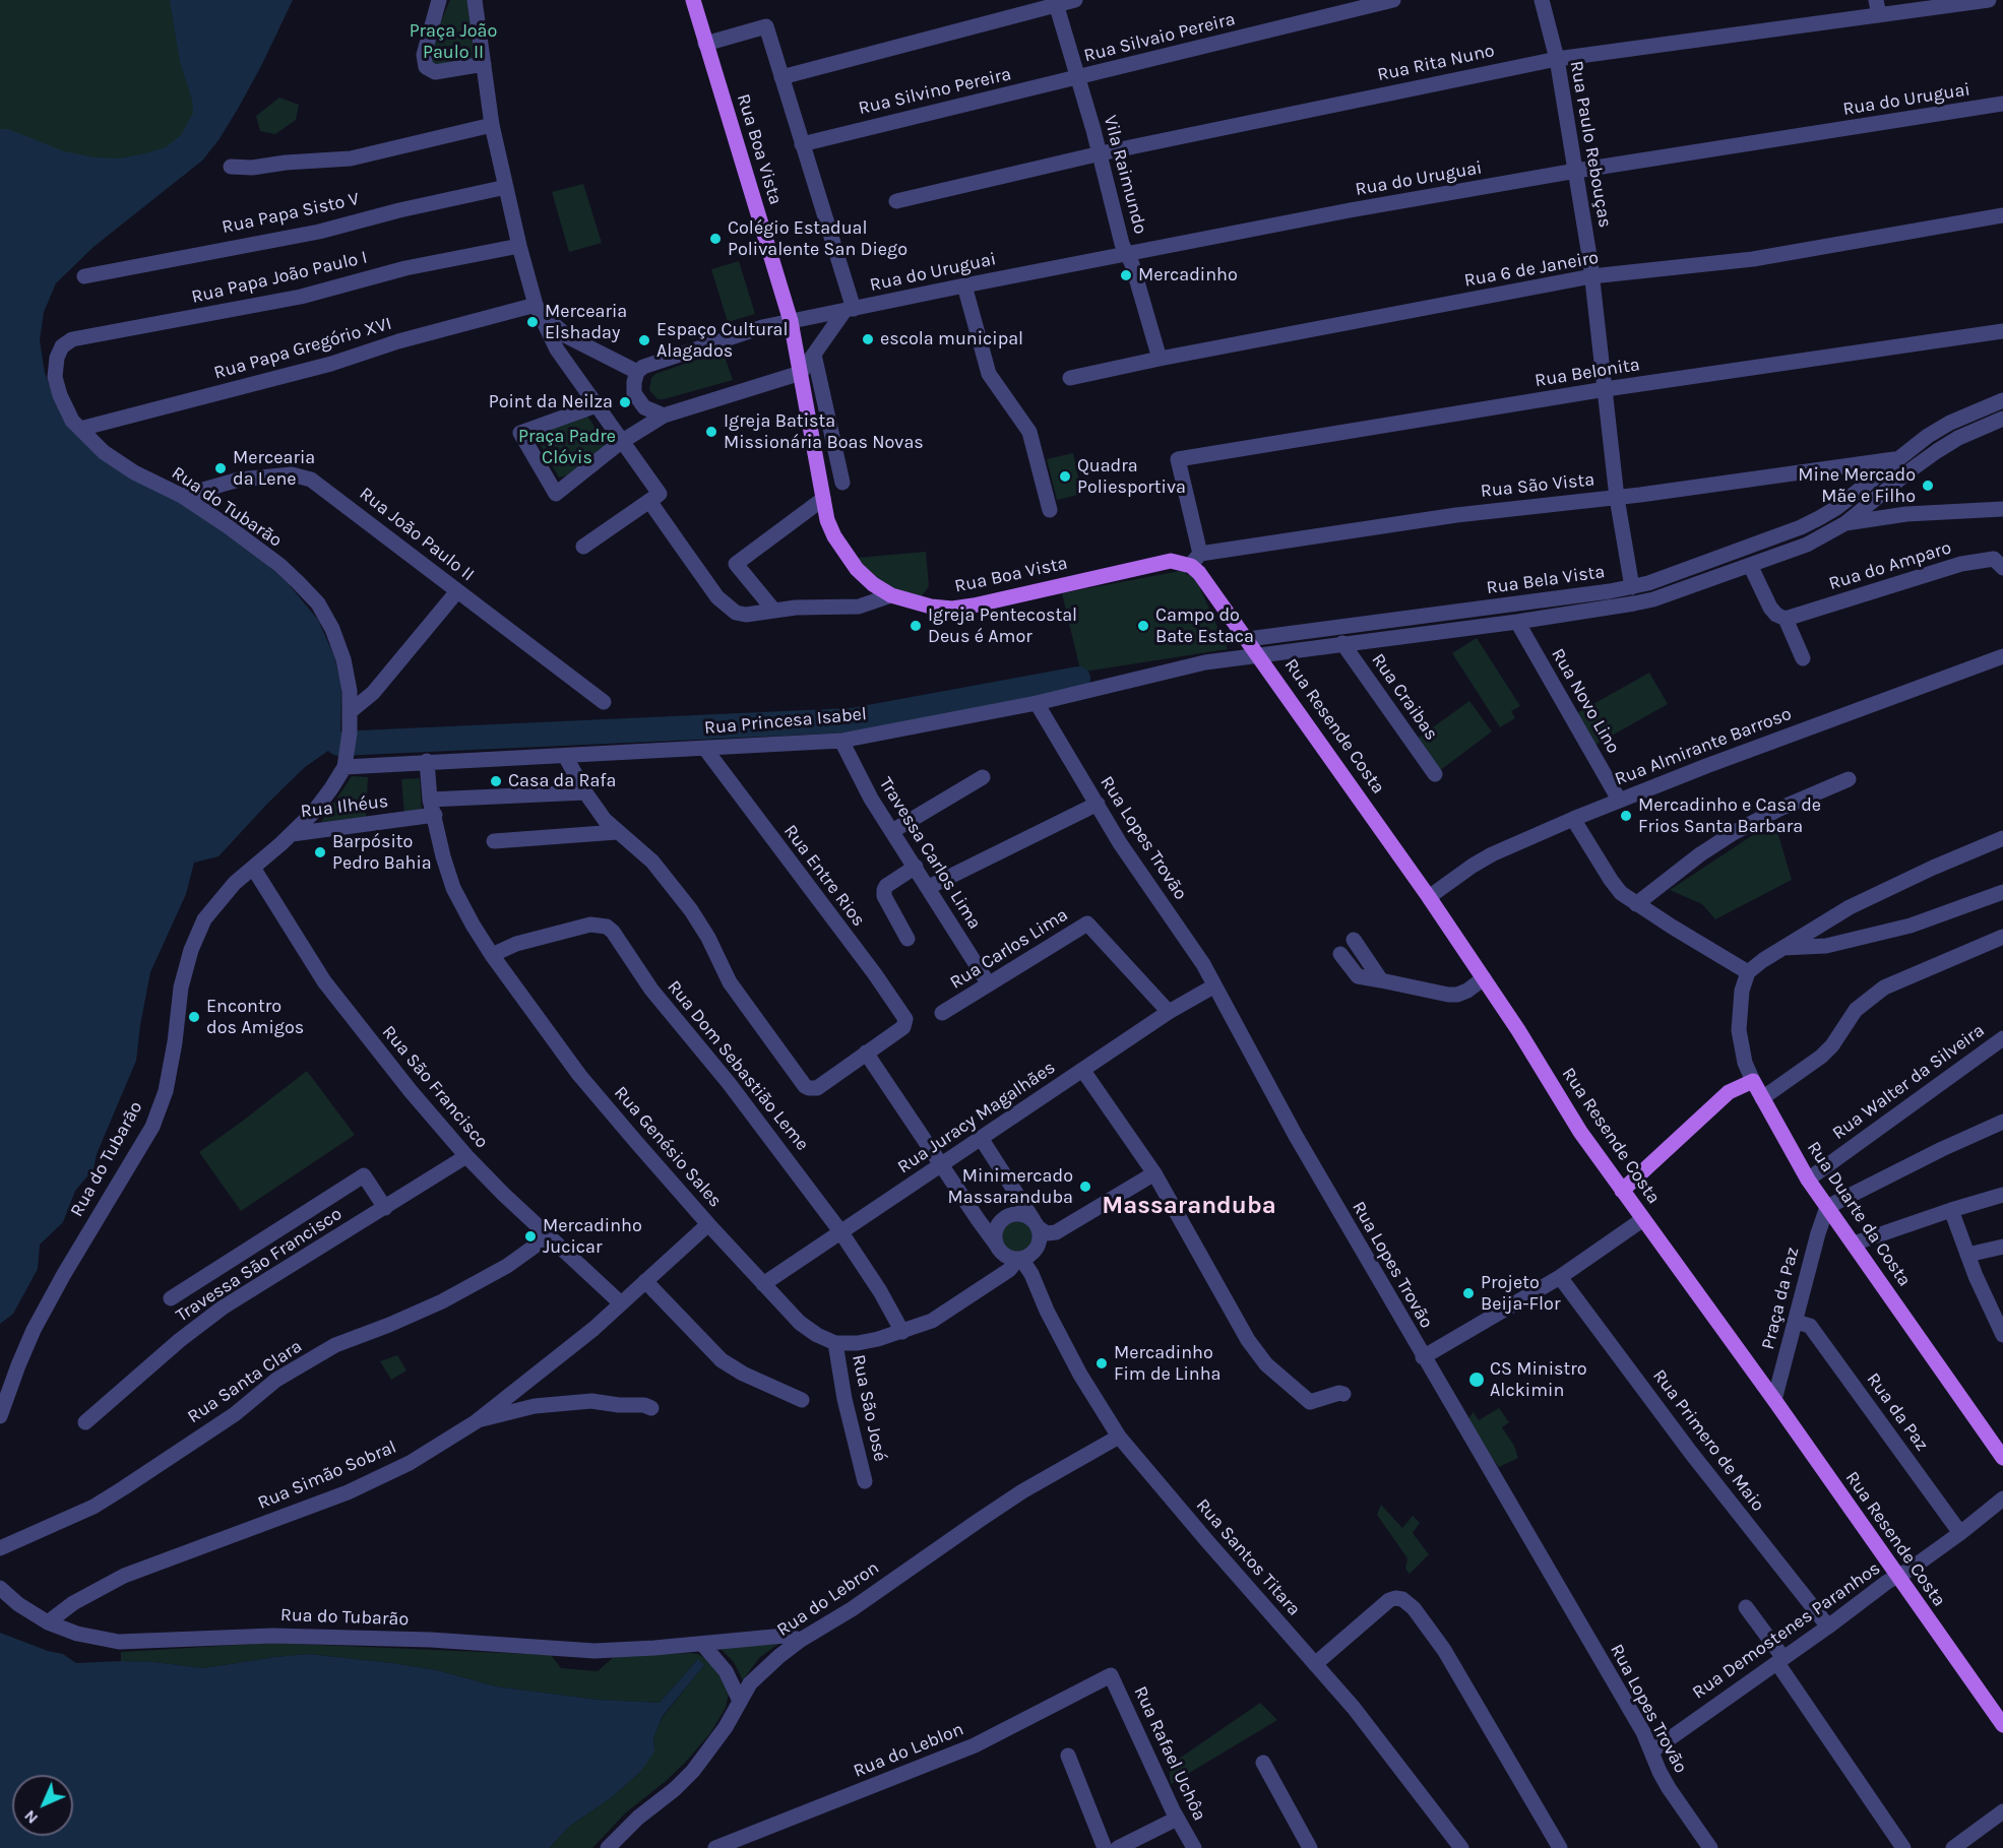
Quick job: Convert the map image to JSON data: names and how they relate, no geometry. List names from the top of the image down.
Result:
{
  "streets": {
    "main road": ["Rua Boa Vista", "Rua Resende Costa", "Rua Duarte da Costa"],
    "street": [
      "Rua Silvaio Pereira",
      "Rua Rita Nuno",
      "Rua Silvino Pereira",
      "Rua do Uruguai",
      "Rua Paulo Rebouças",
      "Vila Raimundo",
      "Rua Papa Sisto V",
      "Rua 6 de Janeiro",
      "Rua Papa João Paulo I",
      "Rua Papa Gregório XVI",
      "Rua Belonita",
      "Rua São Vista",
      "Rua do Tubarão",
      "Rua João Paulo II",
      "Rua do Amparo",
      "Rua Bela Vista",
      "Rua Craibas",
      "Rua Novo Lino",
      "Rua Princesa Isabel",
      "Rua Almirante Barroso",
      "Rua Ilhéus",
      "Rua Lopes Trovão",
      "Travessa Carlos Lima",
      "Rua Entre Rios",
      "Rua Carlos Lima",
      "Rua Dom Sebastião Leme",
      "Rua Walter da Silveira",
      "Rua São Francisco",
      "Rua Juracy Magalhães",
      "Rua Genésio Sales",
      "Travessa Sāo Francisco",
      "Praça da Paz",
      "Rua Santa Clara",
      "Rua São José",
      "Rua da Paz",
      "Rua Primero de Maio",
      "Rua Simão Sobral",
      "Rua Santos Titara",
      "Rua do Lebron",
      "Rua Demostenes Paranhos",
      "Rua do Leblon",
      "Rua Rafael Uchôa"
    ]
  },
  "crossings": [
    ["Rua Silvaio Pereira", "Rua Silvino Pereira"],
    ["Rua Silvaio Pereira", "Vila Raimundo"],
    ["Rua Rita Nuno", "Rua Paulo Rebouças"],
    ["Rua Rita Nuno", "Vila Raimundo"],
    ["Rua Silvino Pereira", "Vila Raimundo"],
    ["Rua do Uruguai", "Rua Paulo Rebouças"],
    ["Rua do Uruguai", "Rua Boa Vista"],
    ["Rua do Uruguai", "Vila Raimundo"],
    ["Rua Paulo Rebouças", "Rua 6 de Janeiro"],
    ["Rua Paulo Rebouças", "Rua Belonita"],
    ["Rua Paulo Rebouças", "Rua São Vista"],
    ["Rua Paulo Rebouças", "Rua Bela Vista"],
    ["Rua Boa Vista", "Rua Belonita"],
    ["Rua Boa Vista", "Rua São Vista"],
    ["Rua Boa Vista", "Rua Resende Costa"],
    ["Vila Raimundo", "Rua 6 de Janeiro"],
    ["Rua Papa João Paulo I", "Rua do Tubarão"],
    ["Rua Papa Gregório XVI", "Rua do Tubarão"],
    ["Rua Belonita", "Rua São Vista"],
    ["Rua Belonita", "Rua Resende Costa"],
    ["Rua São Vista", "Rua Bela Vista"],
    ["Rua São Vista", "Rua Resende Costa"],
    ["Rua do Tubarão", "Rua João Paulo II"],
    ["Rua do Tubarão", "Rua Ilhéus"],
    ["Rua do Tubarão", "Rua São Francisco"],
    ["Rua do Tubarão", "Rua Simão Sobral"],
    ["Rua do Tubarão", "Rua do Lebron"],
    ["Rua Bela Vista", "Rua Craibas"],
    ["Rua Bela Vista", "Rua Novo Lino"],
    ["Rua Bela Vista", "Rua Princesa Isabel"],
    ["Rua Bela Vista", "Rua Resende Costa"],
    ["Rua Novo Lino", "Rua Almirante Barroso"],
    ["Rua Princesa Isabel", "Rua Resende Costa"],
    ["Rua Princesa Isabel", "Rua Ilhéus"],
    ["Rua Princesa Isabel", "Rua Lopes Trovão"],
    ["Rua Princesa Isabel", "Travessa Carlos Lima"],
    ["Rua Princesa Isabel", "Rua Entre Rios"],
    ["Rua Princesa Isabel", "Rua Genésio Sales"],
    ["Rua Resende Costa", "Rua Almirante Barroso"],
    ["Rua Resende Costa", "Praça da Paz"],
    ["Rua Resende Costa", "Rua Demostenes Paranhos"],
    ["Rua Ilhéus", "Rua Genésio Sales"],
    ["Rua Lopes Trovão", "Rua Juracy Magalhães"],
    ["Rua Lopes Trovão", "Rua Demostenes Paranhos"],
    ["Travessa Carlos Lima", "Rua Carlos Lima"],
    ["Rua Carlos Lima", "Rua Juracy Magalhães"],
    ["Rua Dom Sebastião Leme", "Rua Juracy Magalhães"],
    ["Rua Dom Sebastião Leme", "Rua Genésio Sales"],
    ["Rua Walter da Silveira", "Rua Duarte da Costa"],
    ["Rua São Francisco", "Travessa Sāo Francisco"],
    ["Rua São Francisco", "Rua Santa Clara"],
    ["Rua São Francisco", "Rua Simão Sobral"],
    ["Rua Juracy Magalhães", "Rua Genésio Sales"],
    ["Rua Genésio Sales", "Rua São José"],
    ["Rua Genésio Sales", "Rua Simão Sobral"],
    ["Rua Duarte da Costa", "Praça da Paz"],
    ["Praça da Paz", "Rua da Paz"],
    ["Rua da Paz", "Rua Demostenes Paranhos"],
    ["Rua Primero de Maio", "Rua Demostenes Paranhos"],
    ["Rua Santos Titara", "Rua do Lebron"],
    ["Rua do Leblon", "Rua Rafael Uchôa"]
  ],
  "districts": ["Massaranduba"],
  "parks": ["Praça João Paulo II", "Praça Padre Clóvis"],
  "places": [
    "Colégio Estadual Polivalente San Diego",
    "Mercadinho",
    "Mercearia Elshaday",
    "escola municipal",
    "Espaço Cultural Alagados",
    "Point da Neilza",
    "Igreja Batista Missionária Boas Novas",
    "Mercearia da Lene",
    "Quadra Poliesportiva",
    "Mine Mercado Mãe e Filho",
    "Igreja Pentecostal Deus é Amor",
    "Campo do Bate Estaca",
    "Casa da Rafa",
    "Mercadinho e Casa de Frios Santa Barbara",
    "Barpósito Pedro Bahia",
    "Encontro dos Amigos",
    "Minimercado Massaranduba",
    "Mercadinho Jucicar",
    "Projeto Beija-Flor",
    "Mercadinho Fim de Linha",
    "CS Ministro Alckimin"
  ],
  "north": "bottom left"
}
